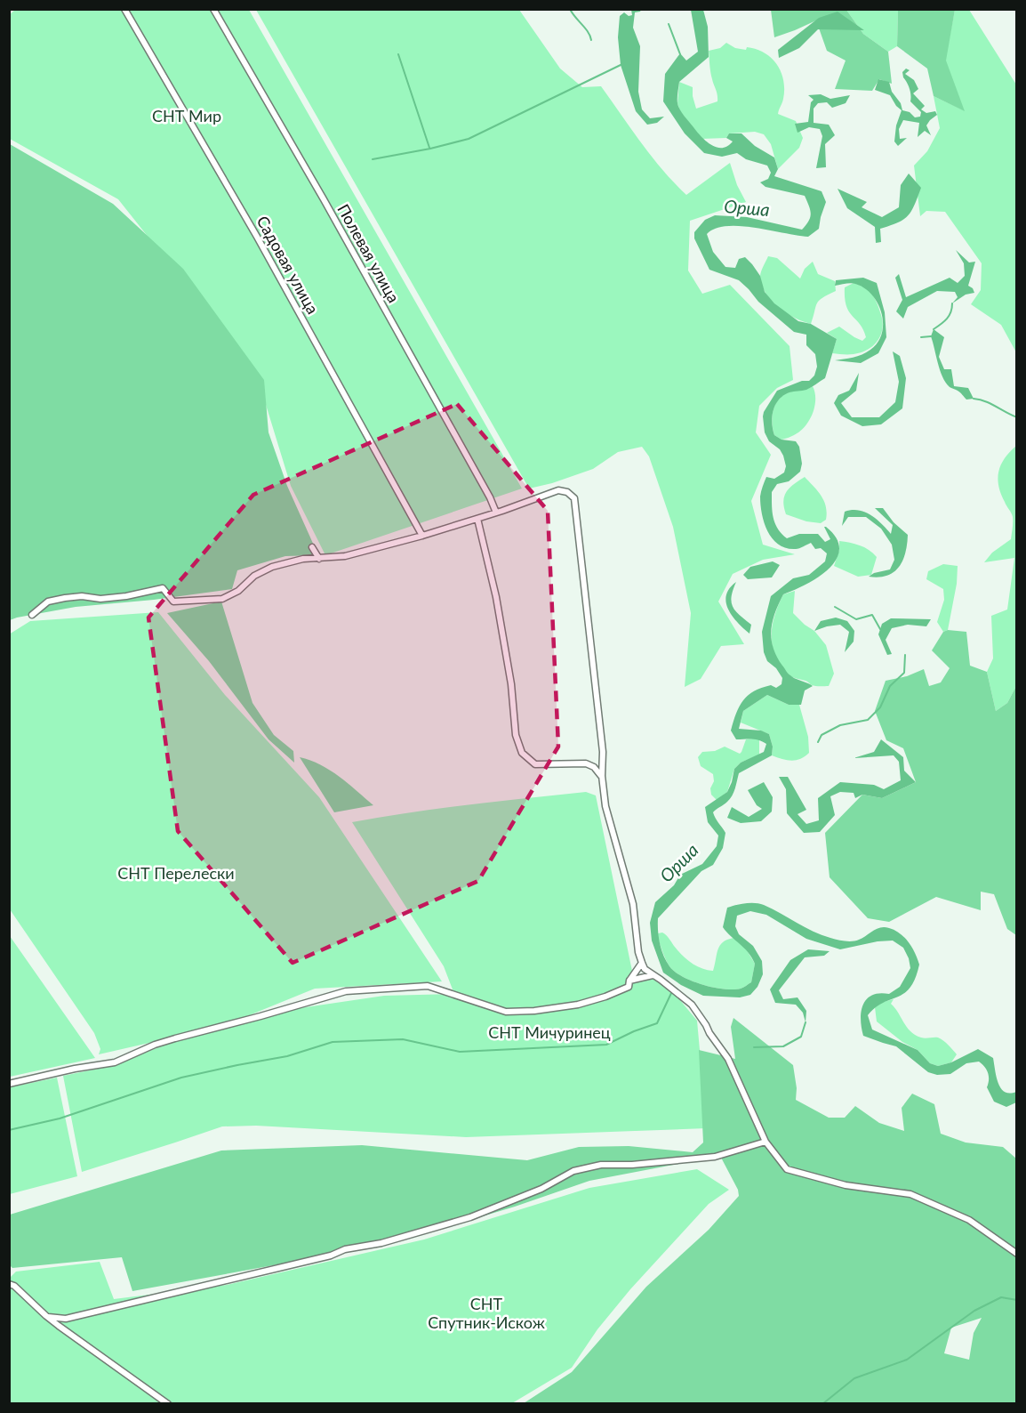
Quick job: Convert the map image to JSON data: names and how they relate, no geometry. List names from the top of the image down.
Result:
{
  "streets": {
    "street": ["Полевая улица", "Садовая улица"]
  },
  "water": ["Орша"],
  "parks": [
    "СНТ Мир",
    "СНТ Перелески",
    "СНТ Мичуринец",
    "СНТ Спутник-Искож"
  ]
}
